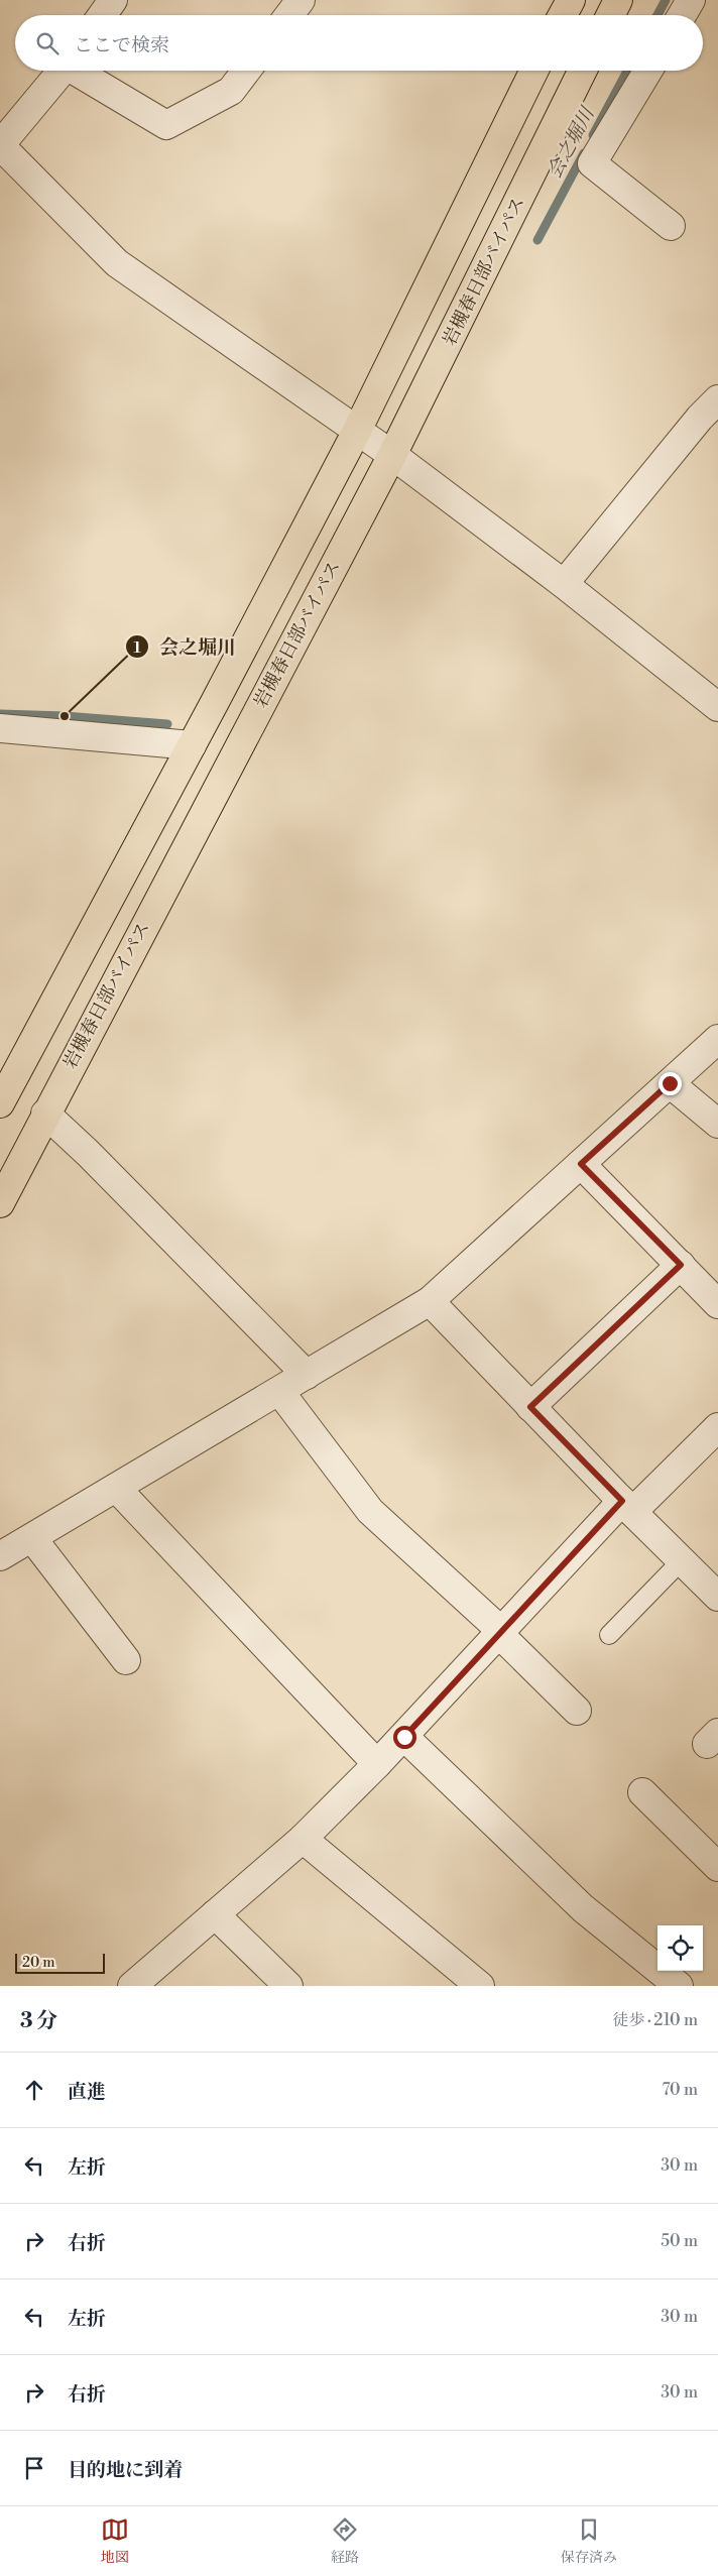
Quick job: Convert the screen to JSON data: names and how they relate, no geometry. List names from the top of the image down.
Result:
{
  "streets": {
    "highway": ["岩槻春日部バイパス"]
  },
  "water": ["会之堀川"],
  "places": ["会之堀川"],
  "scale_bar": "20 m",
  "page": {
    "search": "ここで検索",
    "scale": "20 m",
    "heading": ["3 分", "徒歩 · 210 m"],
    "list": [
      ["直進", "70 m"],
      ["左折", "30 m"],
      ["右折", "50 m"],
      ["左折", "30 m"],
      ["右折", "30 m"],
      "目的地に到着"
    ],
    "nav": ["地図", "経路", "保存済み"]
  }
}
